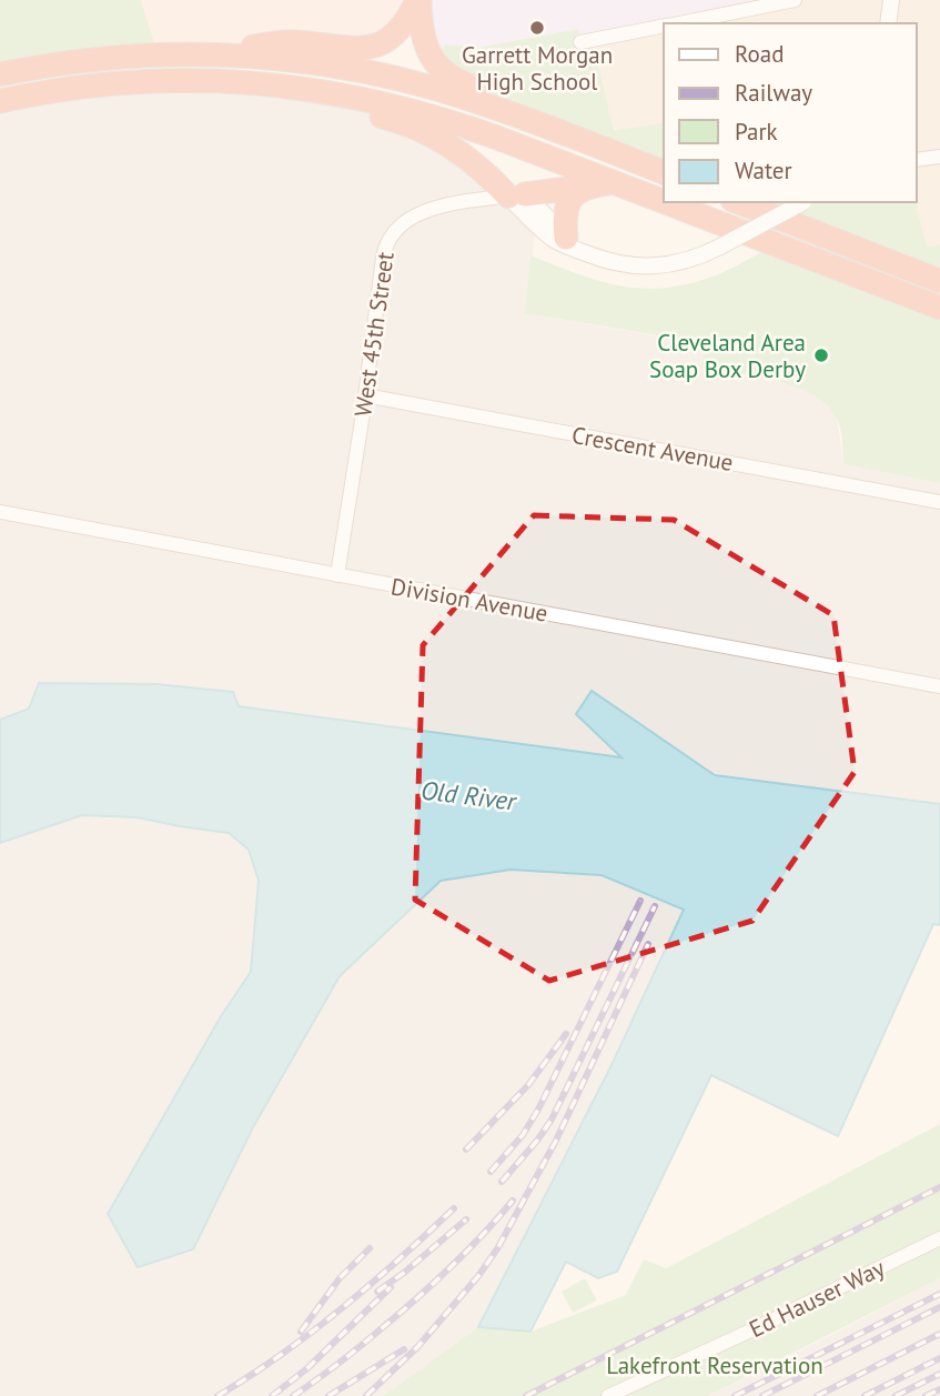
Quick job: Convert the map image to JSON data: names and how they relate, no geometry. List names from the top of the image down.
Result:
{
  "streets": {
    "street": [
      "West 45th Street",
      "Crescent Avenue",
      "Division Avenue",
      "Ed Hauser Way"
    ]
  },
  "crossings": [
    ["West 45th Street", "Crescent Avenue"],
    ["West 45th Street", "Division Avenue"]
  ],
  "water": ["Old River"],
  "parks": ["Lakefront Reservation"],
  "places": ["Garrett Morgan High School", "Cleveland Area Soap Box Derby"],
  "legend": [
    "Road",
    "Railway",
    "Park",
    "Water"
  ]
}
